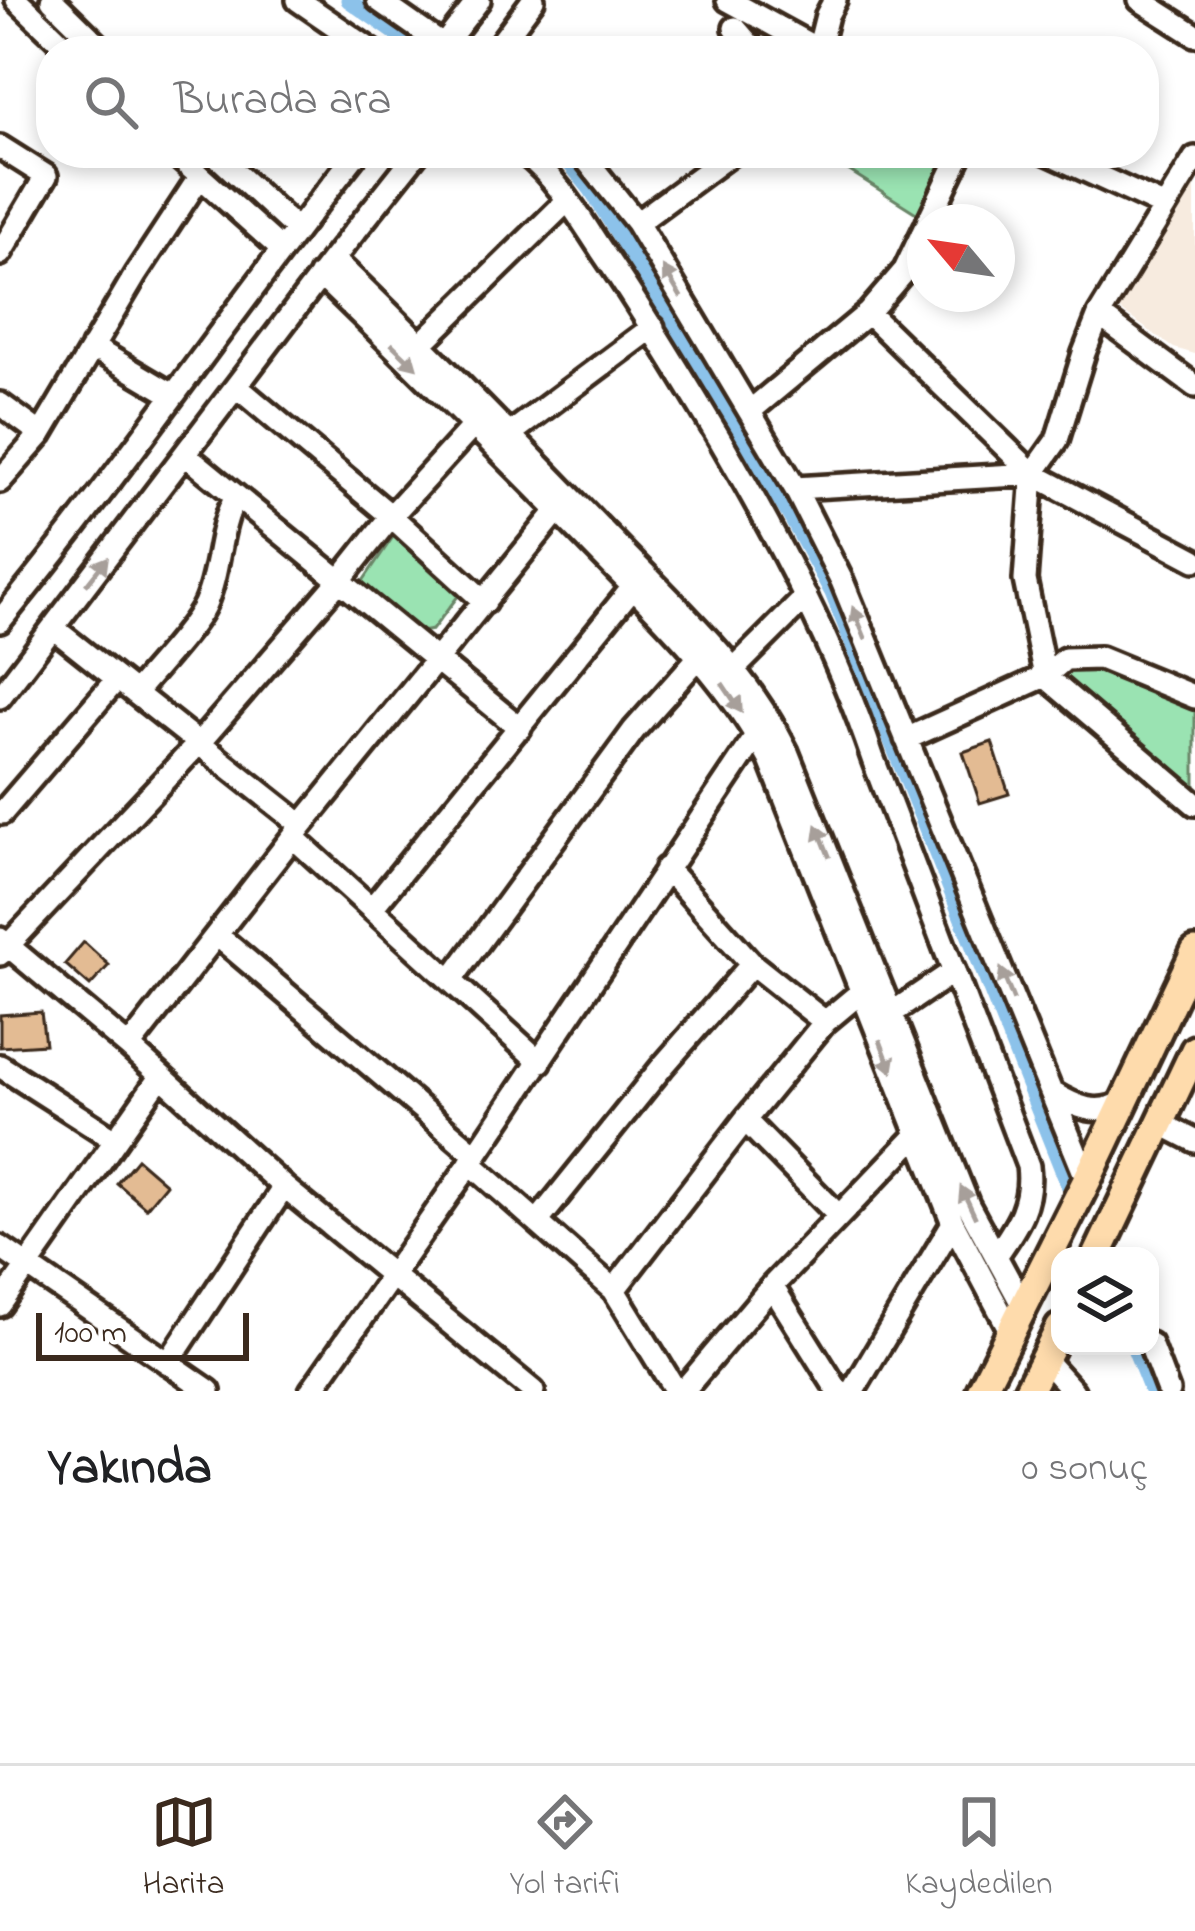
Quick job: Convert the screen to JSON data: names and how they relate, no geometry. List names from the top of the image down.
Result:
{
  "scale_bar": "100 m",
  "north": "top left",
  "page": {
    "search": "Burada ara",
    "scale": "100 m",
    "heading": ["Yakında", "0 sonuç"],
    "nav": ["Harita", "Yol tarifi", "Kaydedilen"]
  }
}
